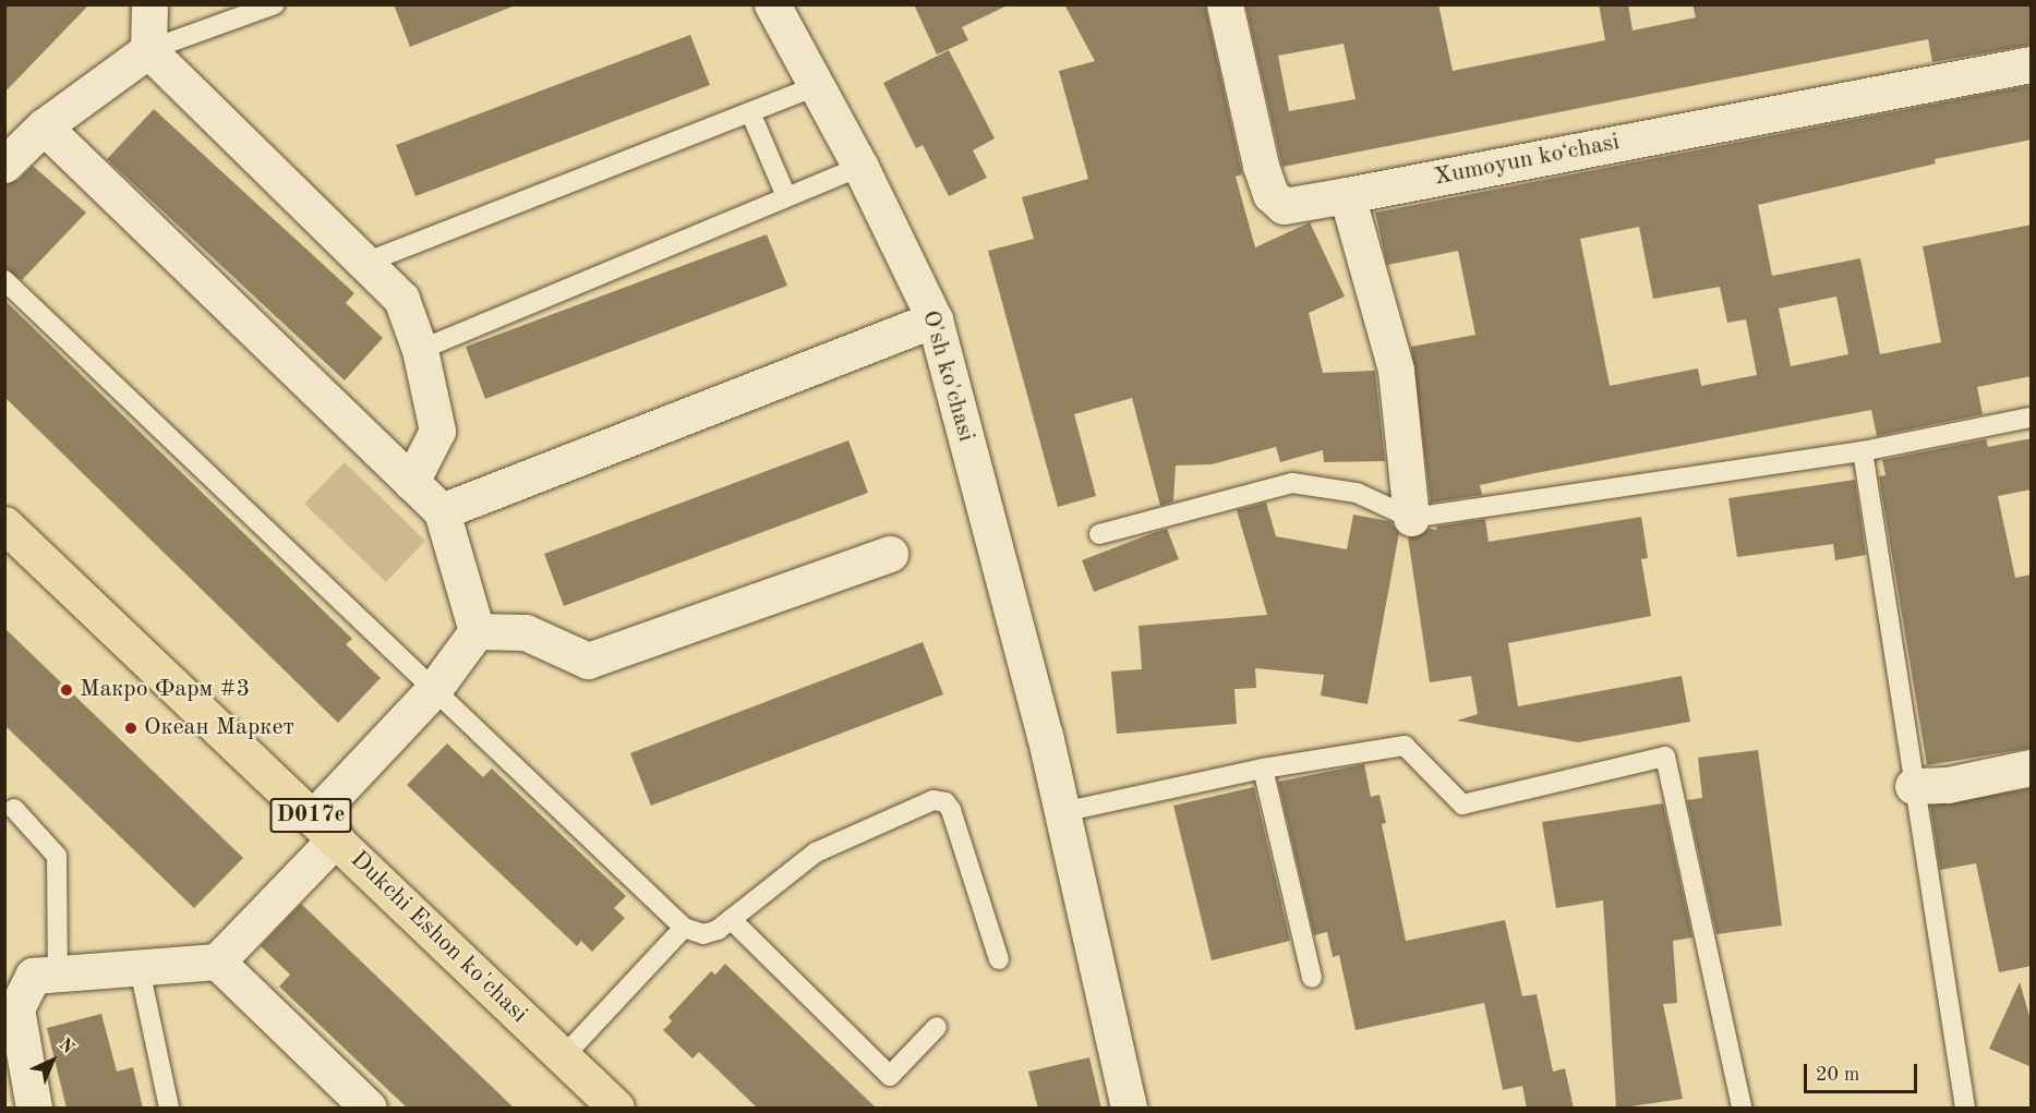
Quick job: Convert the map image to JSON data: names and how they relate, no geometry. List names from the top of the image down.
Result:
{
  "streets": {
    "main road": ["D017e", "Dukchi Eshon ko'chasi"],
    "street": ["Xumoyun koʻchasi", "O'sh ko'chasi"]
  },
  "places": ["Макро Фарм #3", "Океан Маркет"],
  "scale_bar": "20 m",
  "north": "top right"
}
